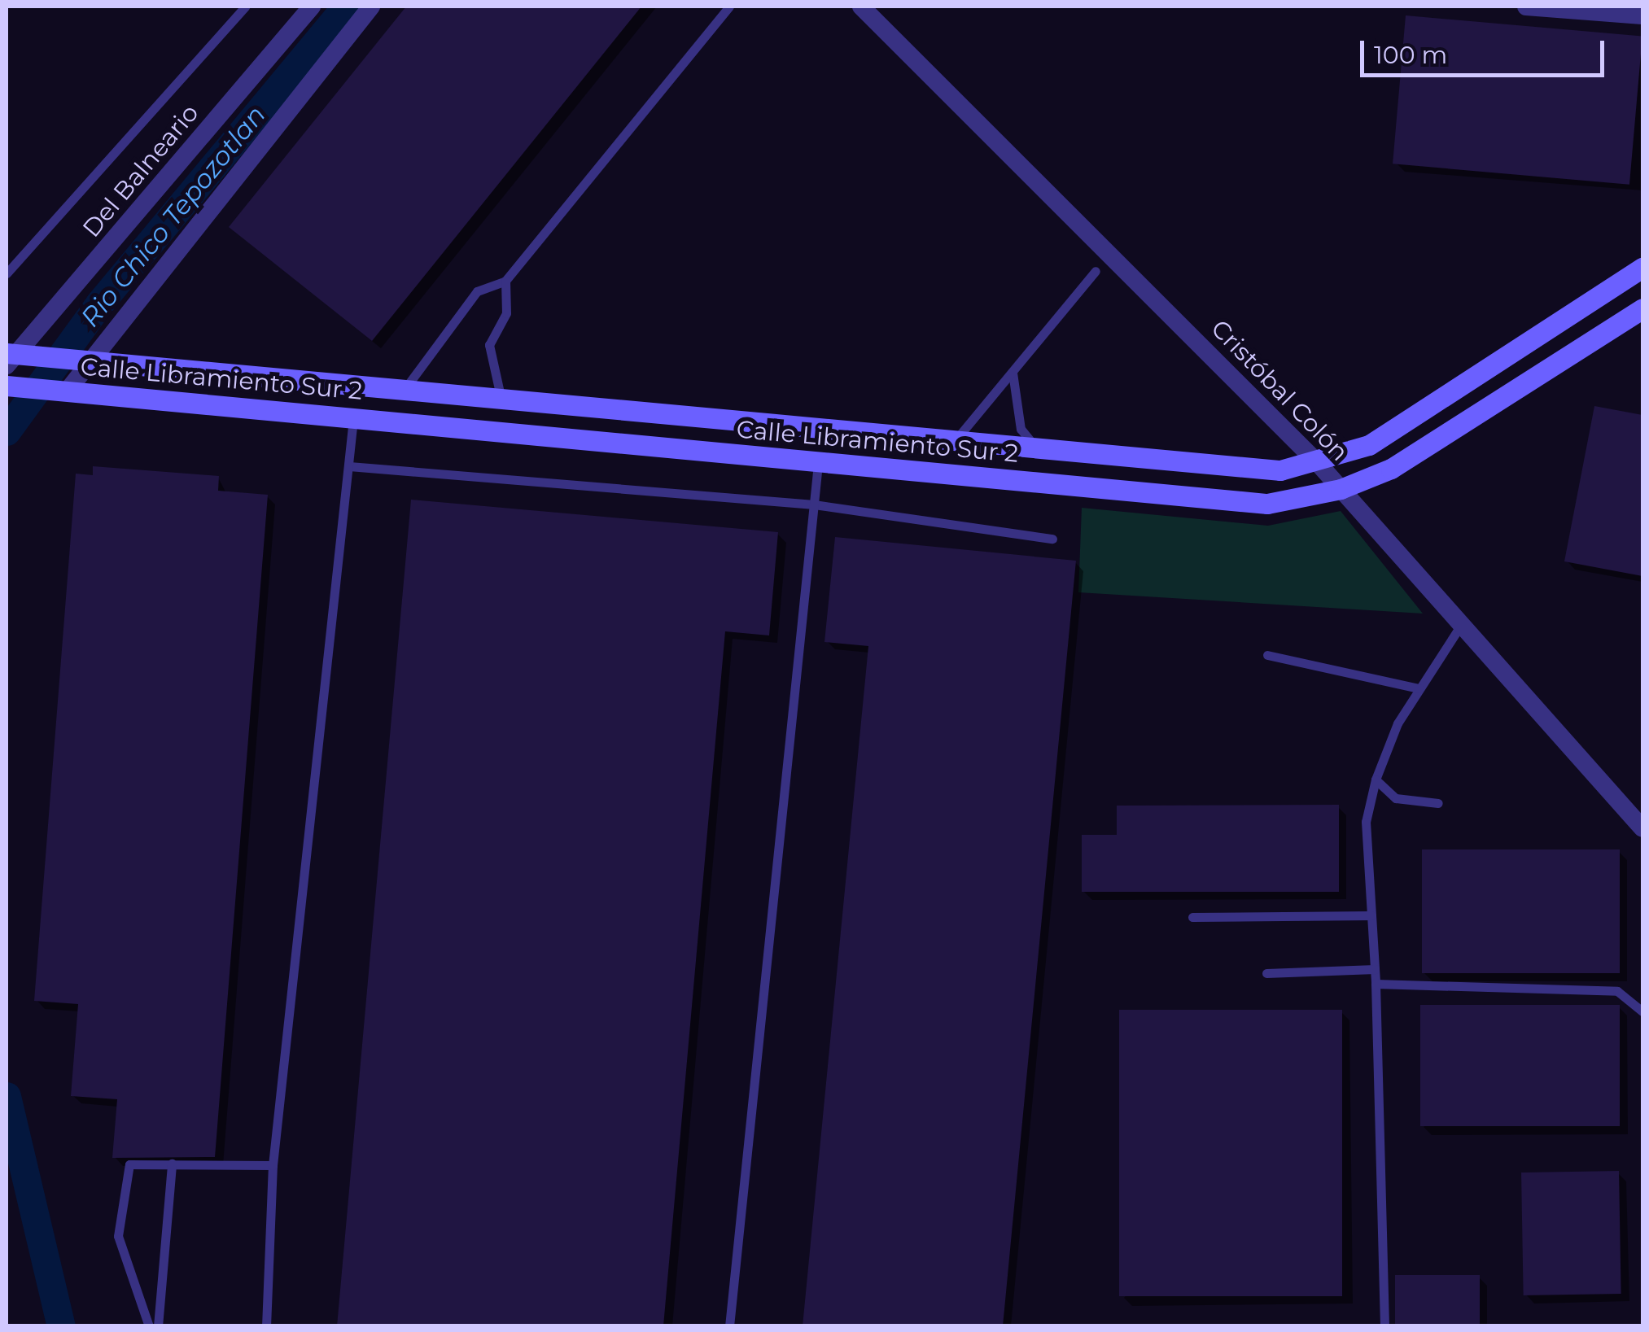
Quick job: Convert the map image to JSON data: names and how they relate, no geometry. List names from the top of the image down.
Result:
{
  "streets": {
    "main road": ["Calle Libramiento Sur 2"],
    "street": ["Del Balneario", "Cristóbal Colón"]
  },
  "crossings": [
    ["Del Balneario", "Calle Libramiento Sur 2"],
    ["Calle Libramiento Sur 2", "Cristóbal Colón"]
  ],
  "water": ["Rio Chico Tepozotlan"],
  "scale_bar": "100 m"
}
